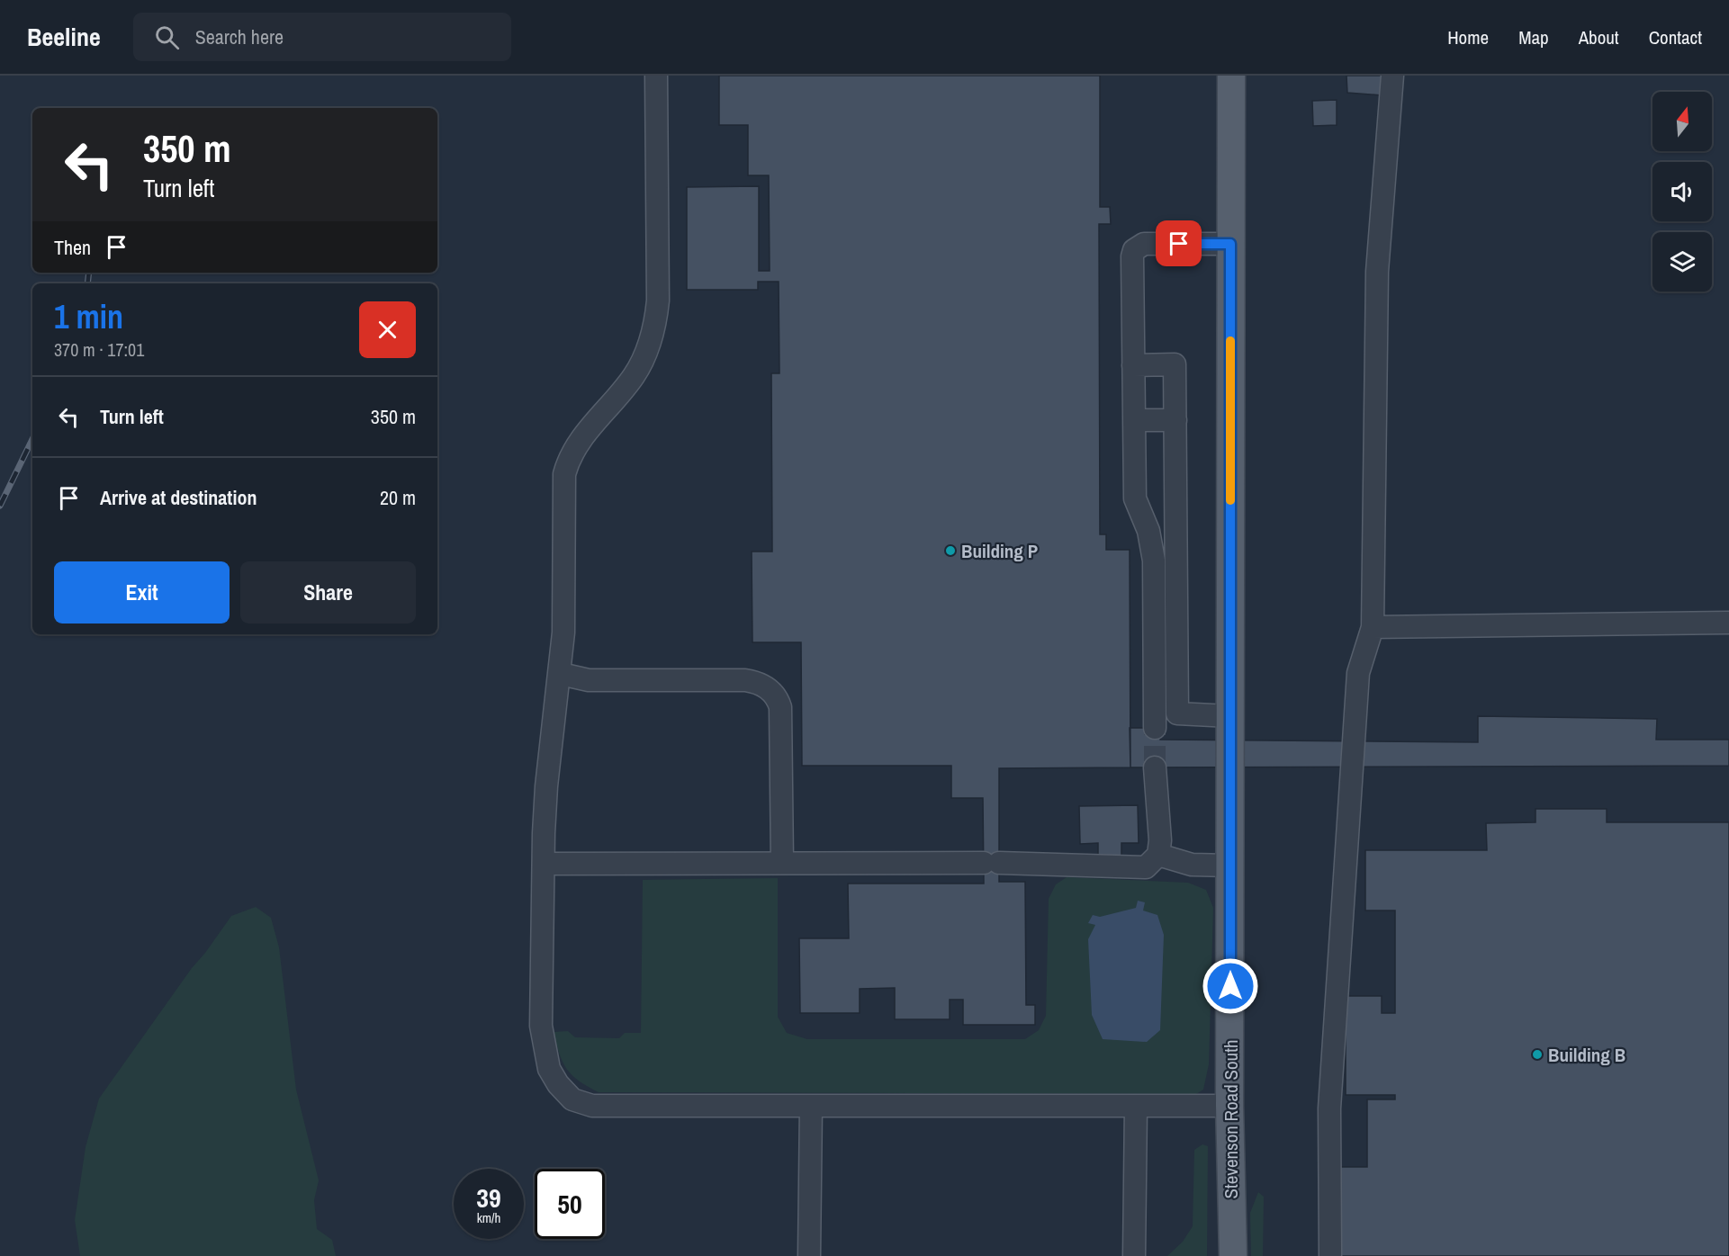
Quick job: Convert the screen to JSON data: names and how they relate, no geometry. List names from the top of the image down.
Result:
{
  "streets": {
    "main road": ["Stevenson Road South"]
  },
  "places": ["Building P", "Building B"],
  "north": "top",
  "page": {
    "header": "Beeline",
    "search": "Search here",
    "nav": [
      "Home",
      "Map",
      "About",
      "Contact"
    ],
    "turn": ["350 m", "Turn left"],
    "then": "Then",
    "heading": ["1 min", "370 m · 17:01"],
    "list": [
      {
        "name": "Turn left",
        "value": "350 m"
      },
      {
        "name": "Arrive at destination",
        "value": "20 m"
      }
    ],
    "buttons": ["Exit", "Share"],
    "speed": "39 km/h",
    "limit": "50"
  }
}
